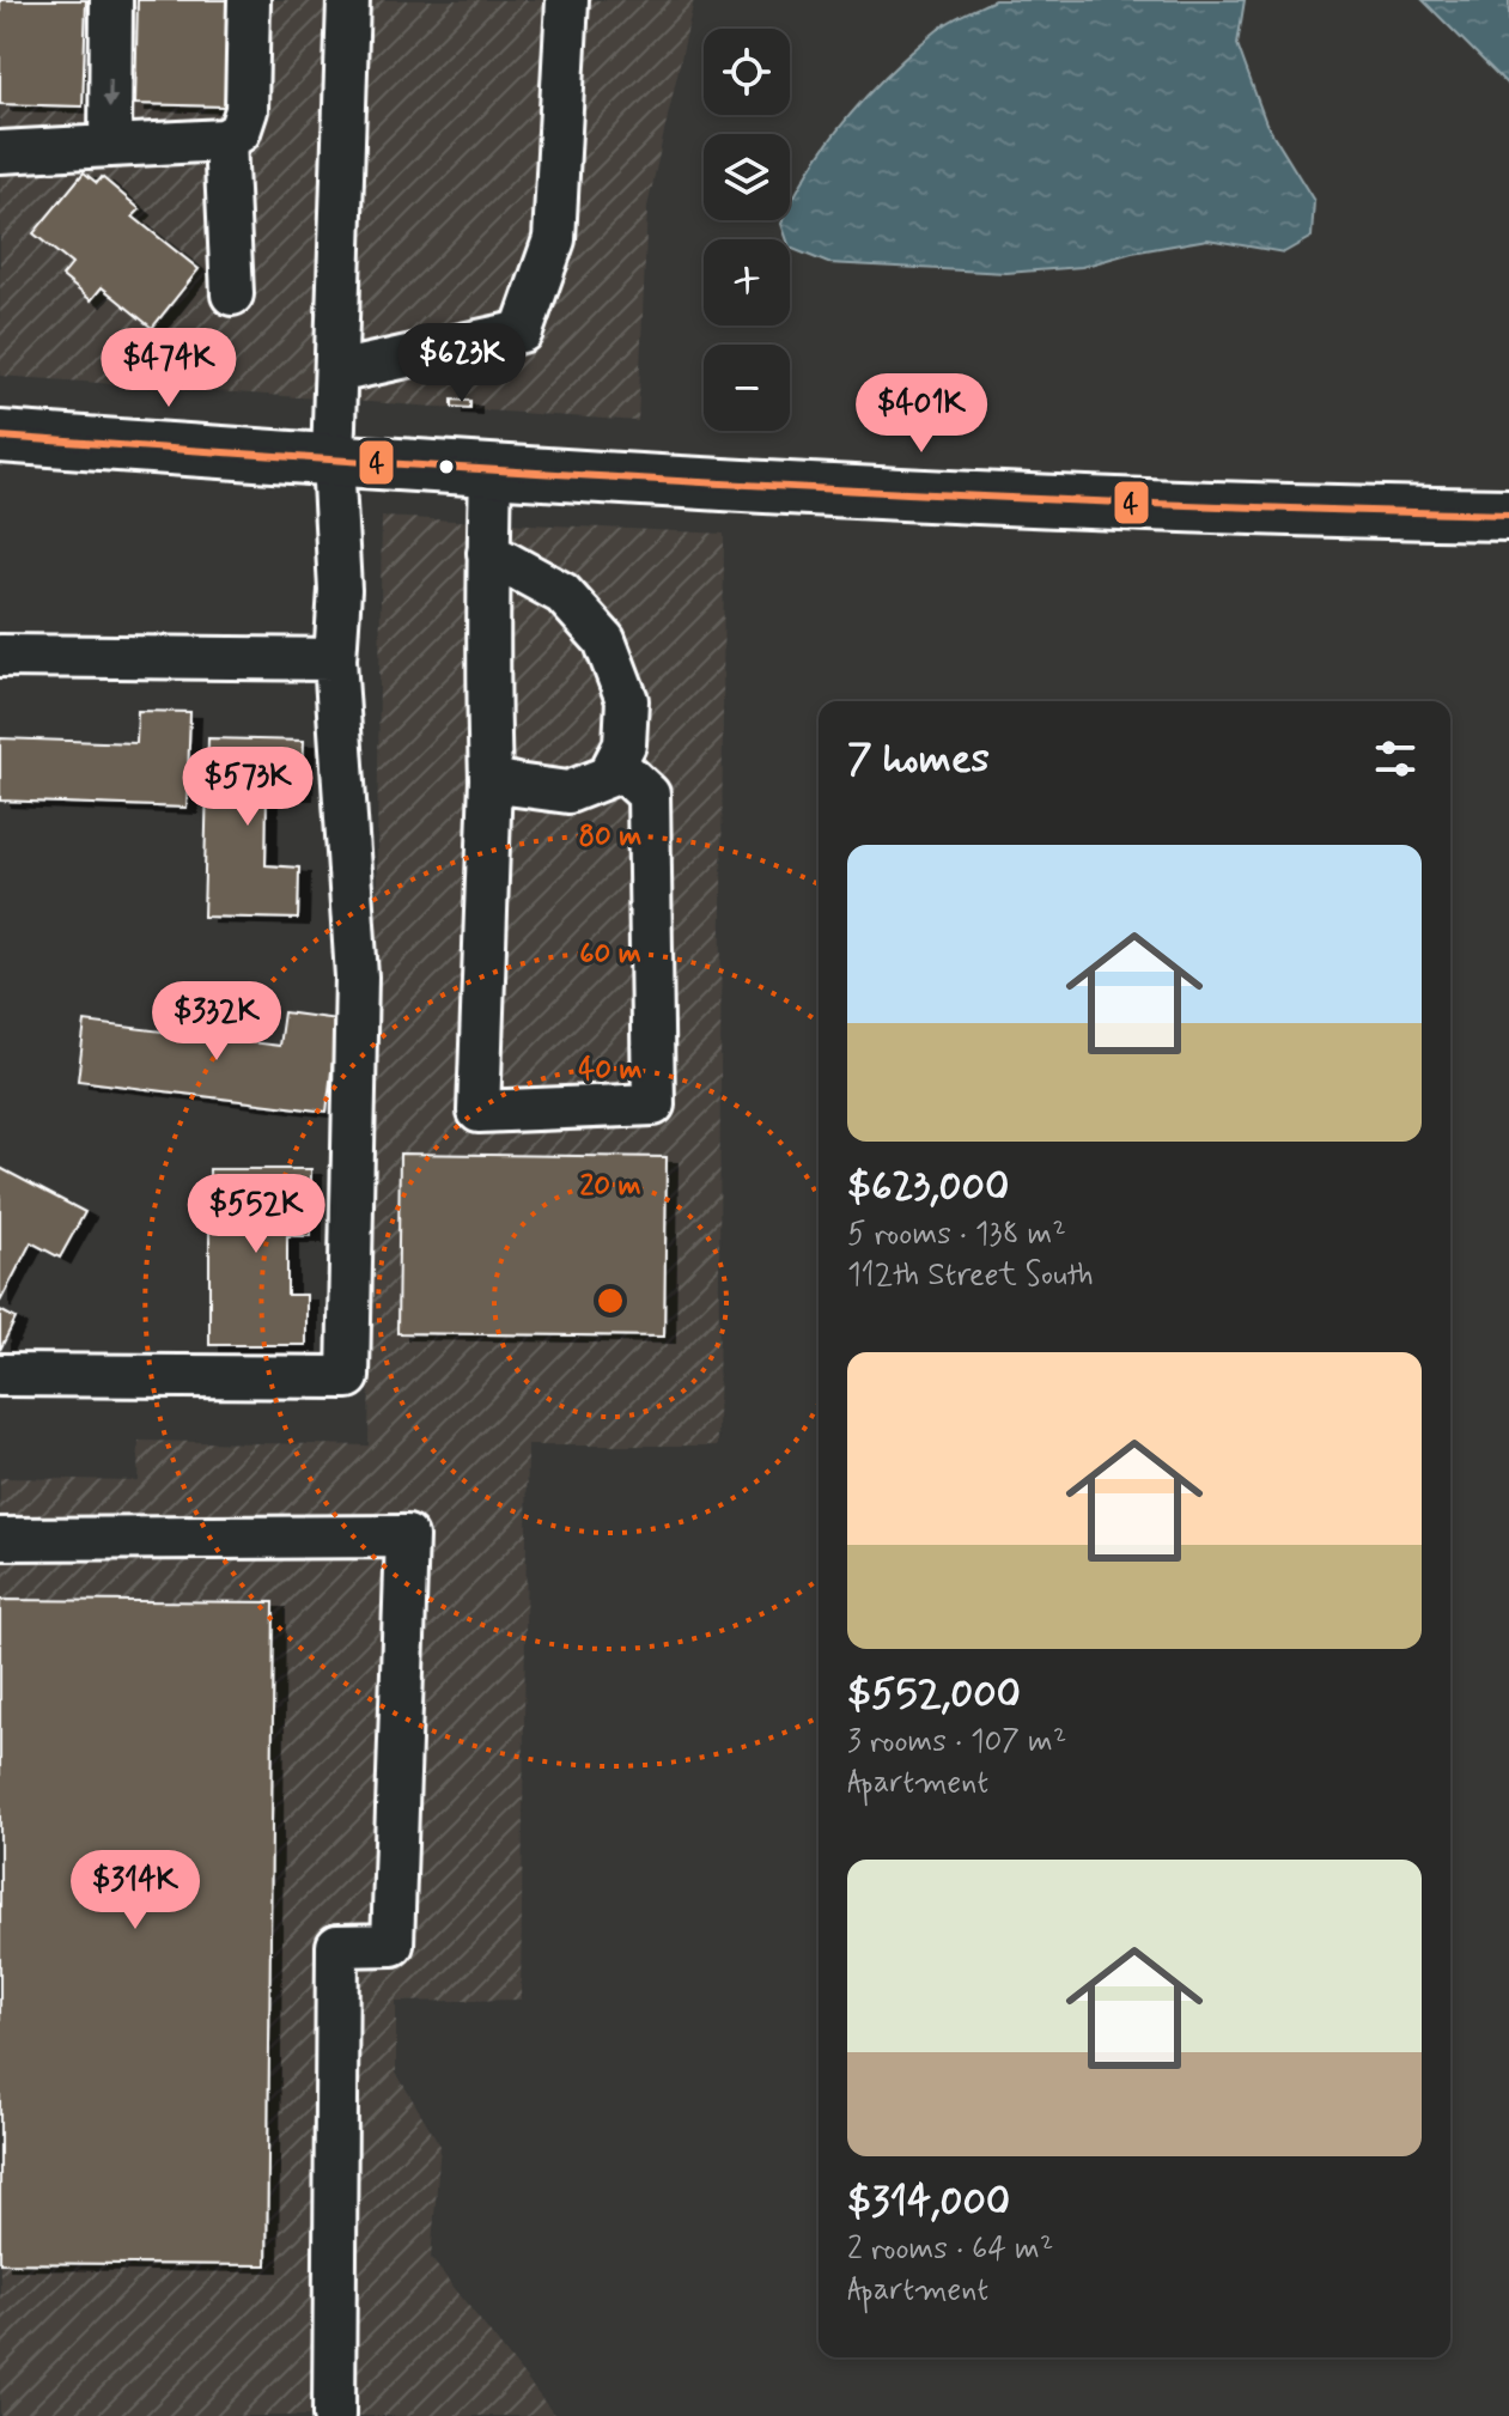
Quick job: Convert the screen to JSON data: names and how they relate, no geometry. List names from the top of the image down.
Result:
{
  "lines": ["transit line 4"],
  "page": {
    "map_buttons": ["+", "−"],
    "price": [
      "$623K",
      "$474K",
      "$401K",
      "$573K",
      "$332K",
      "$552K",
      "$314K"
    ],
    "heading": "7 homes",
    "list": [
      {
        "name": "$623,000",
        "note": "5 rooms · 138 m² · 112th Street South"
      },
      {
        "name": "$552,000",
        "note": "3 rooms · 107 m² · Apartment"
      },
      {
        "name": "$314,000",
        "note": "2 rooms · 64 m² · Apartment"
      }
    ]
  },
  "rings": [
    "80 m",
    "60 m",
    "40 m",
    "20 m"
  ]
}
